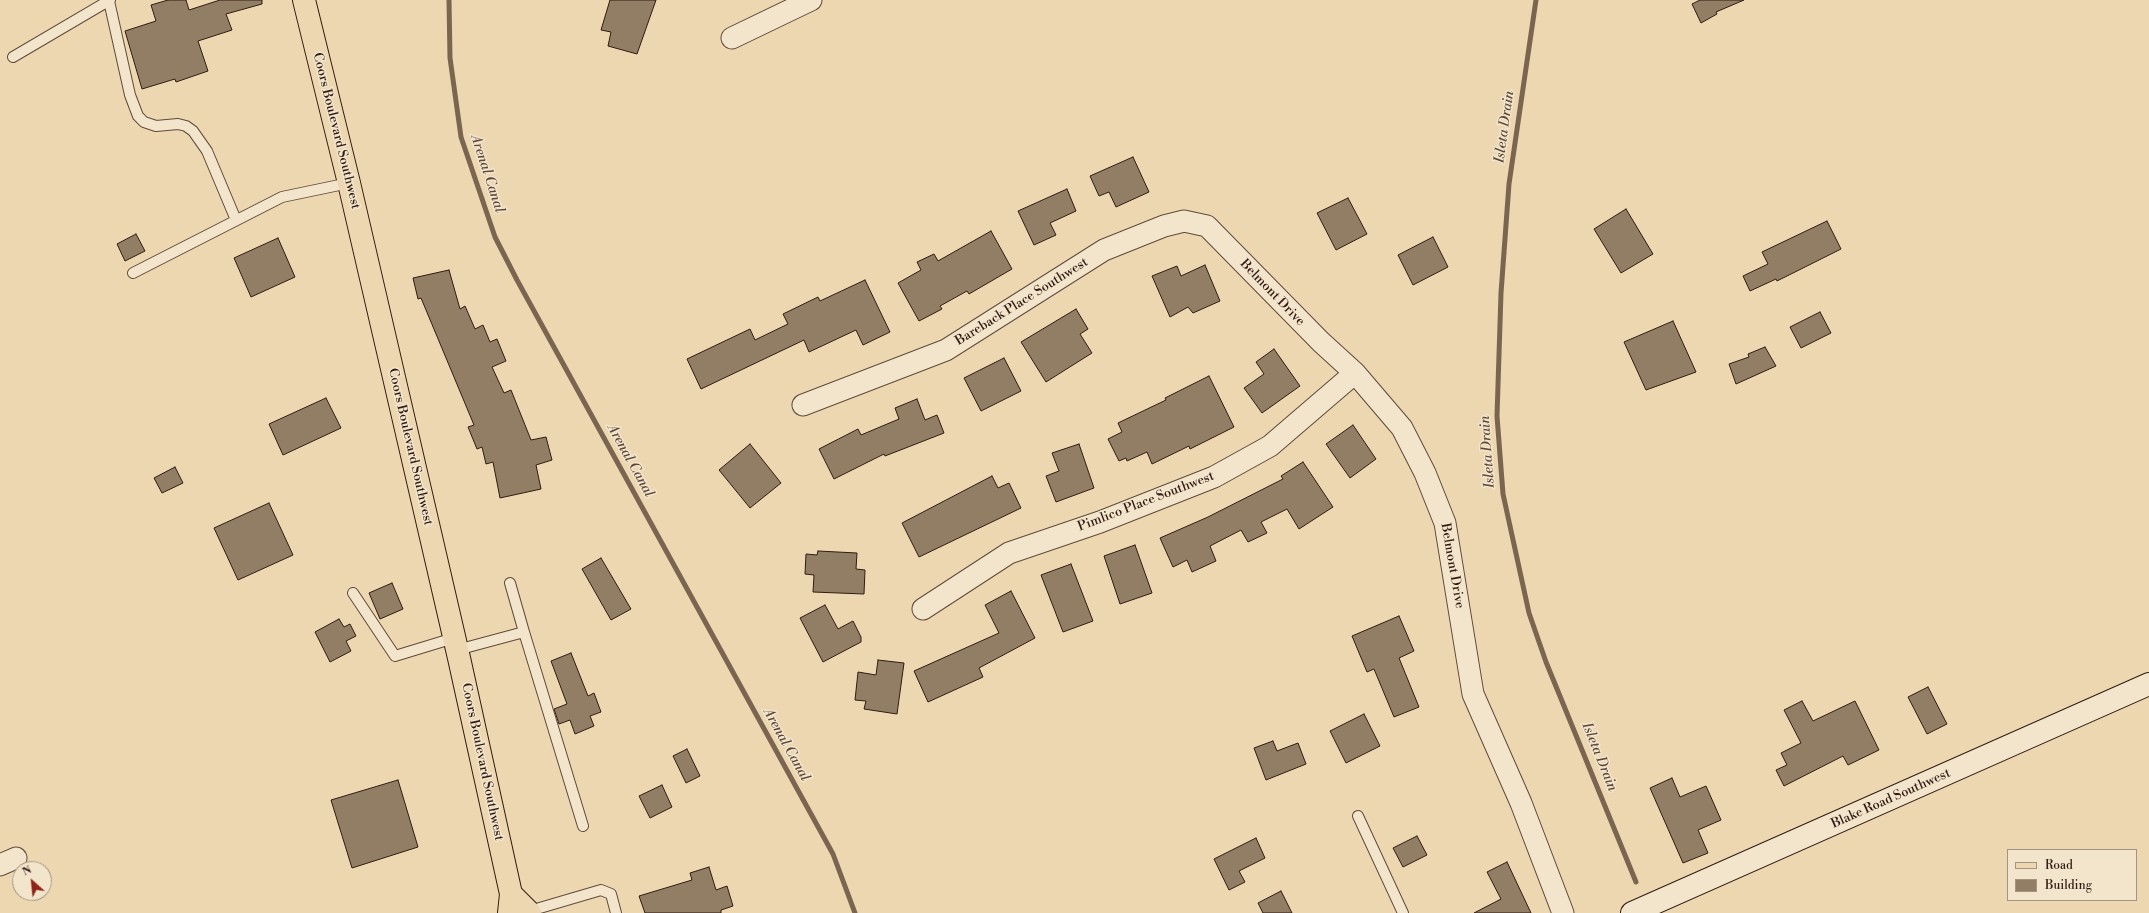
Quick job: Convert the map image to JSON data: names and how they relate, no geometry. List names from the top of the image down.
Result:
{
  "streets": {
    "main road": ["Coors Boulevard Southwest"],
    "street": [
      "Belmont Drive",
      "Bareback Place Southwest",
      "Pimlico Place Southwest",
      "Blake Road Southwest"
    ]
  },
  "crossings": [
    ["Belmont Drive", "Bareback Place Southwest"],
    ["Belmont Drive", "Pimlico Place Southwest"]
  ],
  "water": ["Isleta Drain", "Arenal Canal"],
  "legend": ["Road", "Building"],
  "north": "top left"
}
